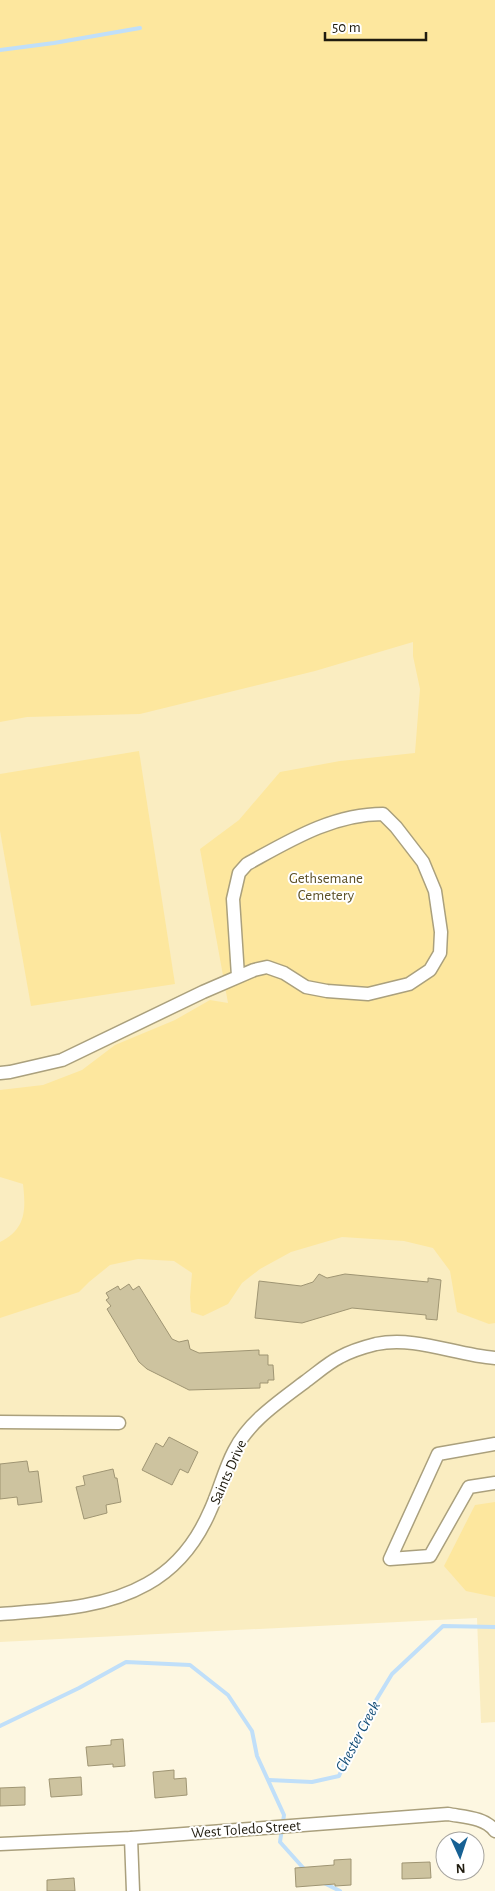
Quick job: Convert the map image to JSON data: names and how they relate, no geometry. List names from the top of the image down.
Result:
{
  "streets": {
    "street": ["Saints Drive", "West Toledo Street"]
  },
  "water": ["Chester Creek"],
  "parks": ["Gethsemane Cemetery"],
  "scale_bar": "50 m",
  "north": "bottom"
}
